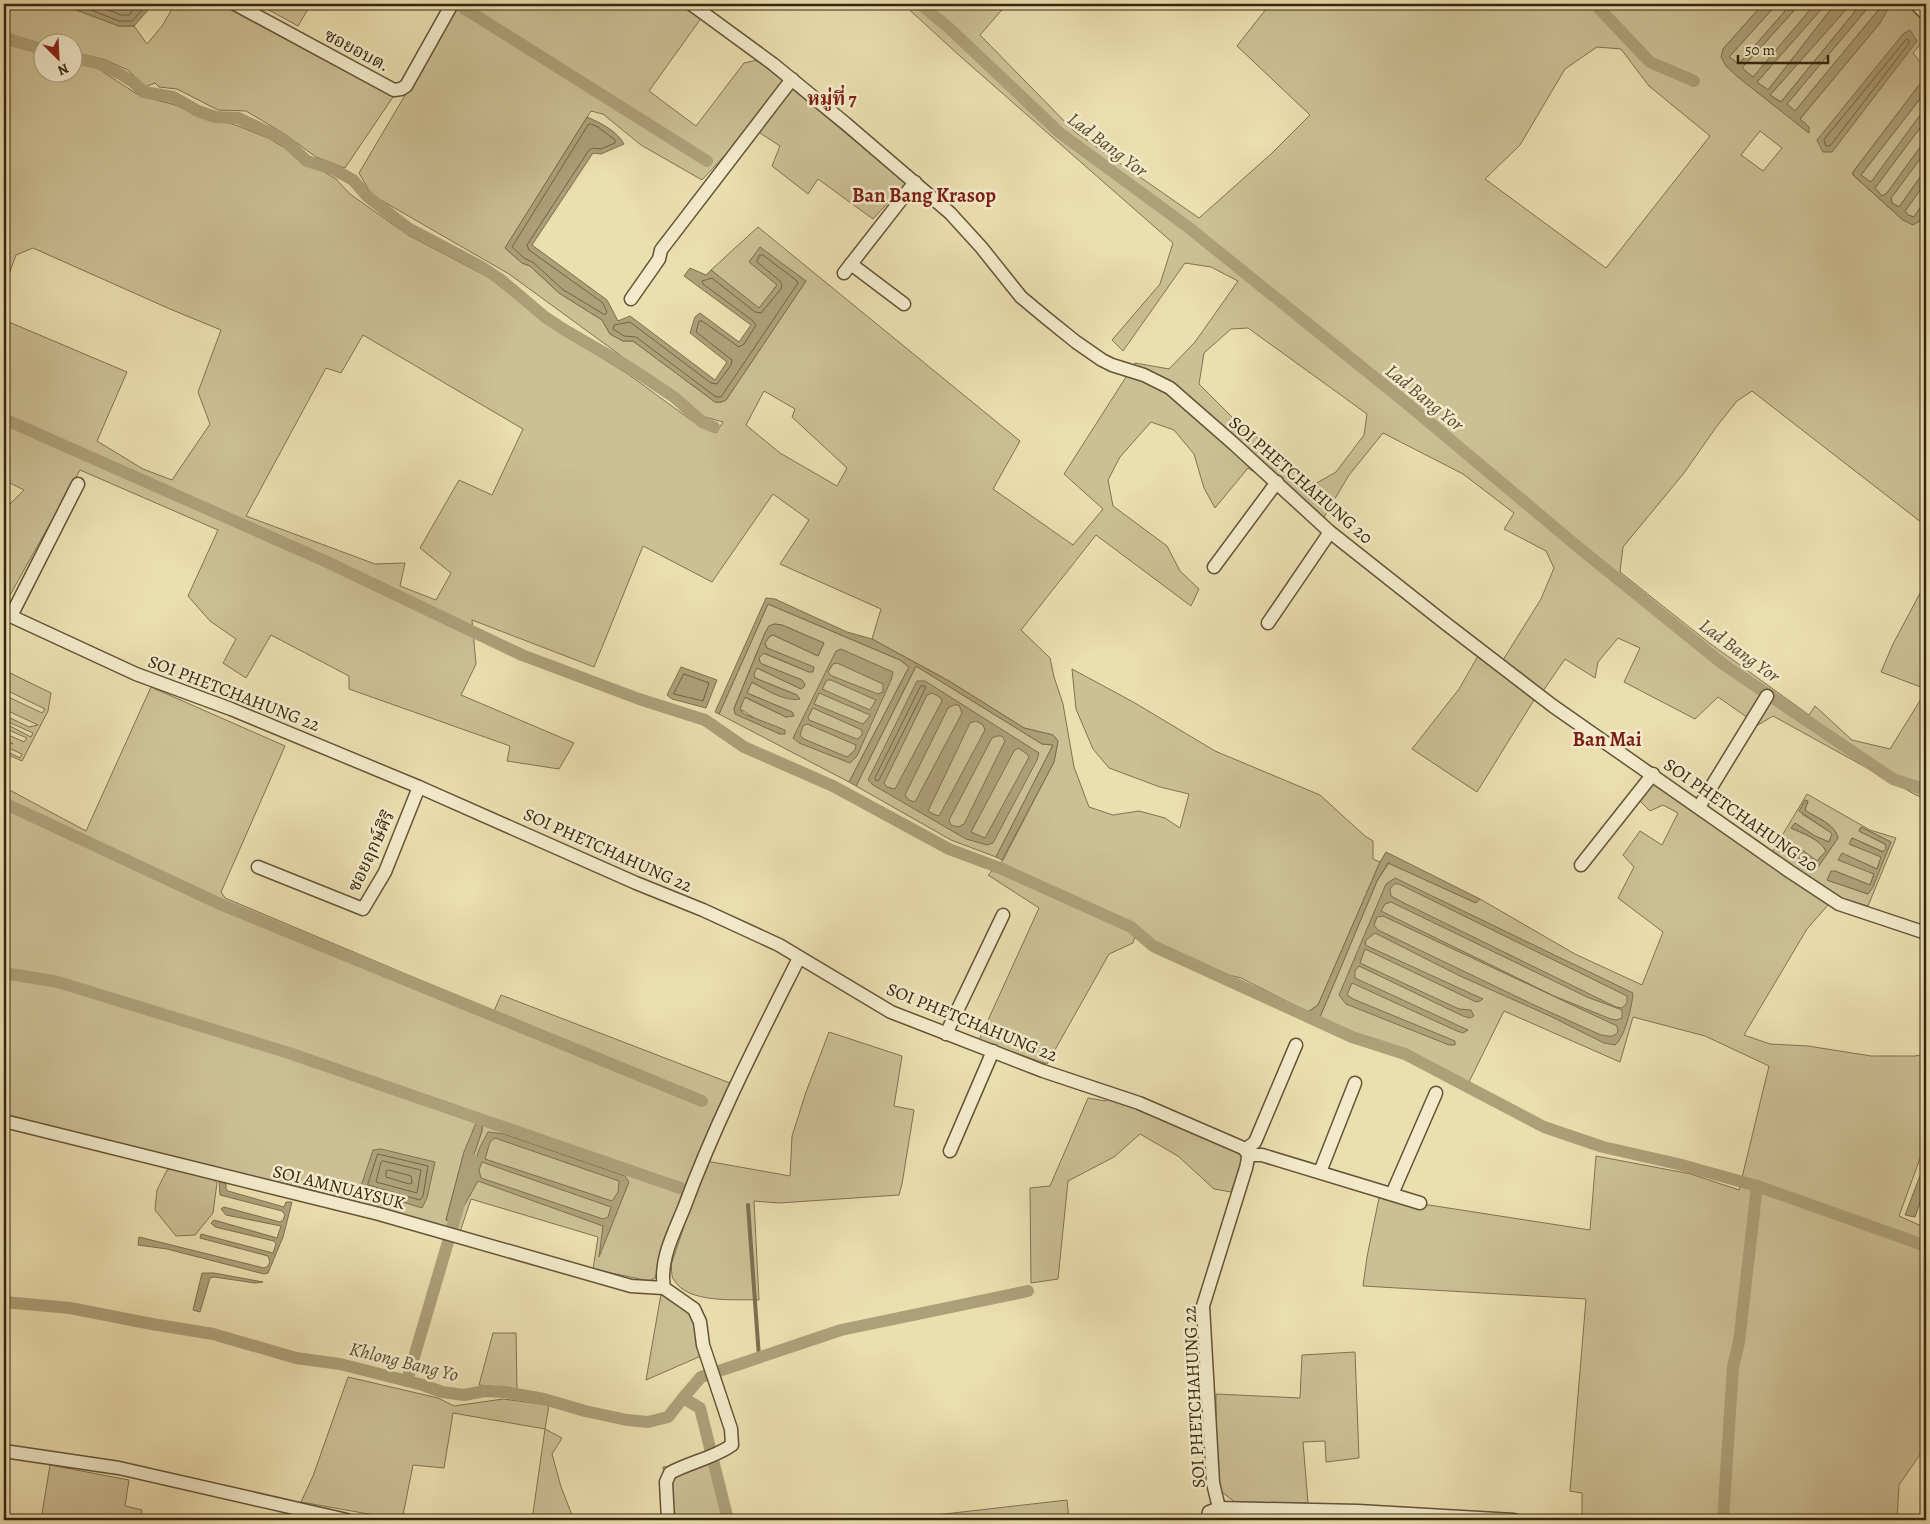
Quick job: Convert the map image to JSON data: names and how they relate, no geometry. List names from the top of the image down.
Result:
{
  "streets": {
    "street": [
      "ซอยอบต.",
      "SOI PHETCHAHUNG 20",
      "SOI PHETCHAHUNG 22",
      "ซอยฤกษ์ศิริ",
      "SOI AMNUAYSUK"
    ]
  },
  "crossings": [
    ["SOI PHETCHAHUNG 22", "ซอยฤกษ์ศิริ"]
  ],
  "districts": ["หมู่ที่ 7", "Ban Bang Krasop", "Ban Mai"],
  "water": ["Lad Bang Yor", "Khlong Bang Yo"],
  "scale_bar": "50 m",
  "north": "bottom right"
}
